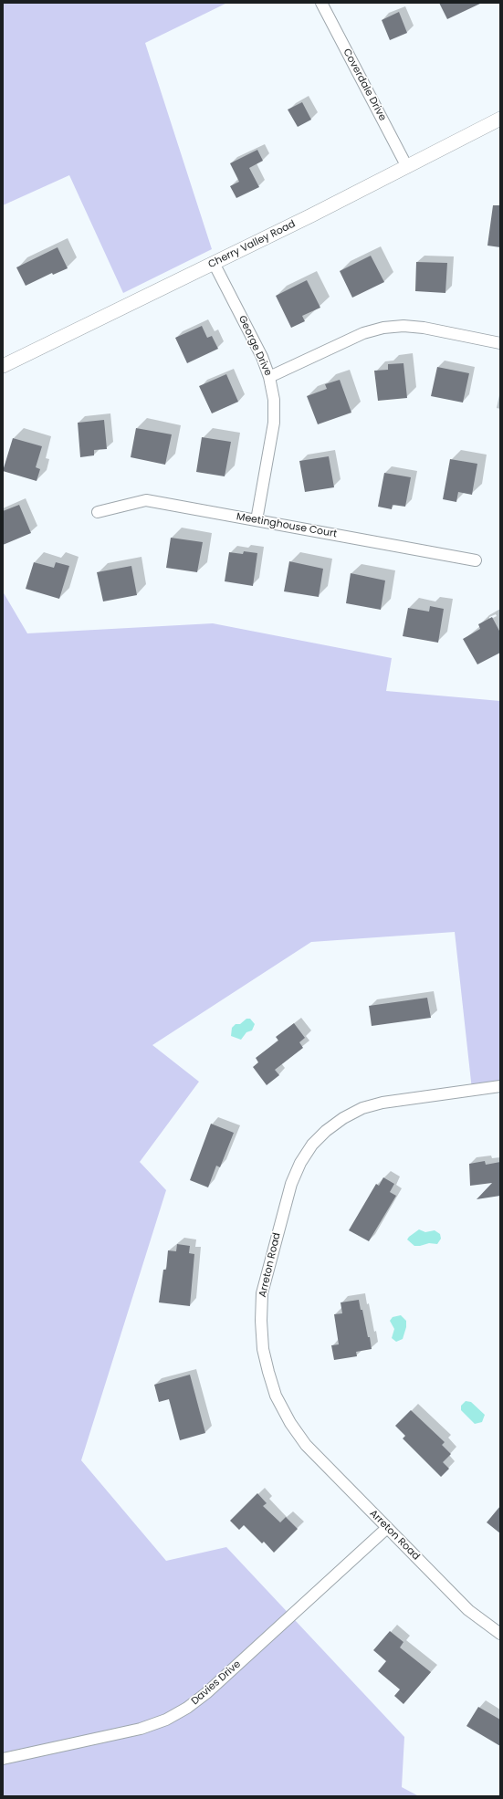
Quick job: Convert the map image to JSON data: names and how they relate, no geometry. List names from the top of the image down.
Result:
{
  "streets": {
    "street": [
      "Coverdale Drive",
      "Cherry Valley Road",
      "George Drive",
      "Meetinghouse Court",
      "Arreton Road",
      "Davies Drive"
    ]
  },
  "crossings": [
    ["Coverdale Drive", "Cherry Valley Road"],
    ["Cherry Valley Road", "George Drive"],
    ["George Drive", "Meetinghouse Court"],
    ["Arreton Road", "Davies Drive"]
  ]
}
